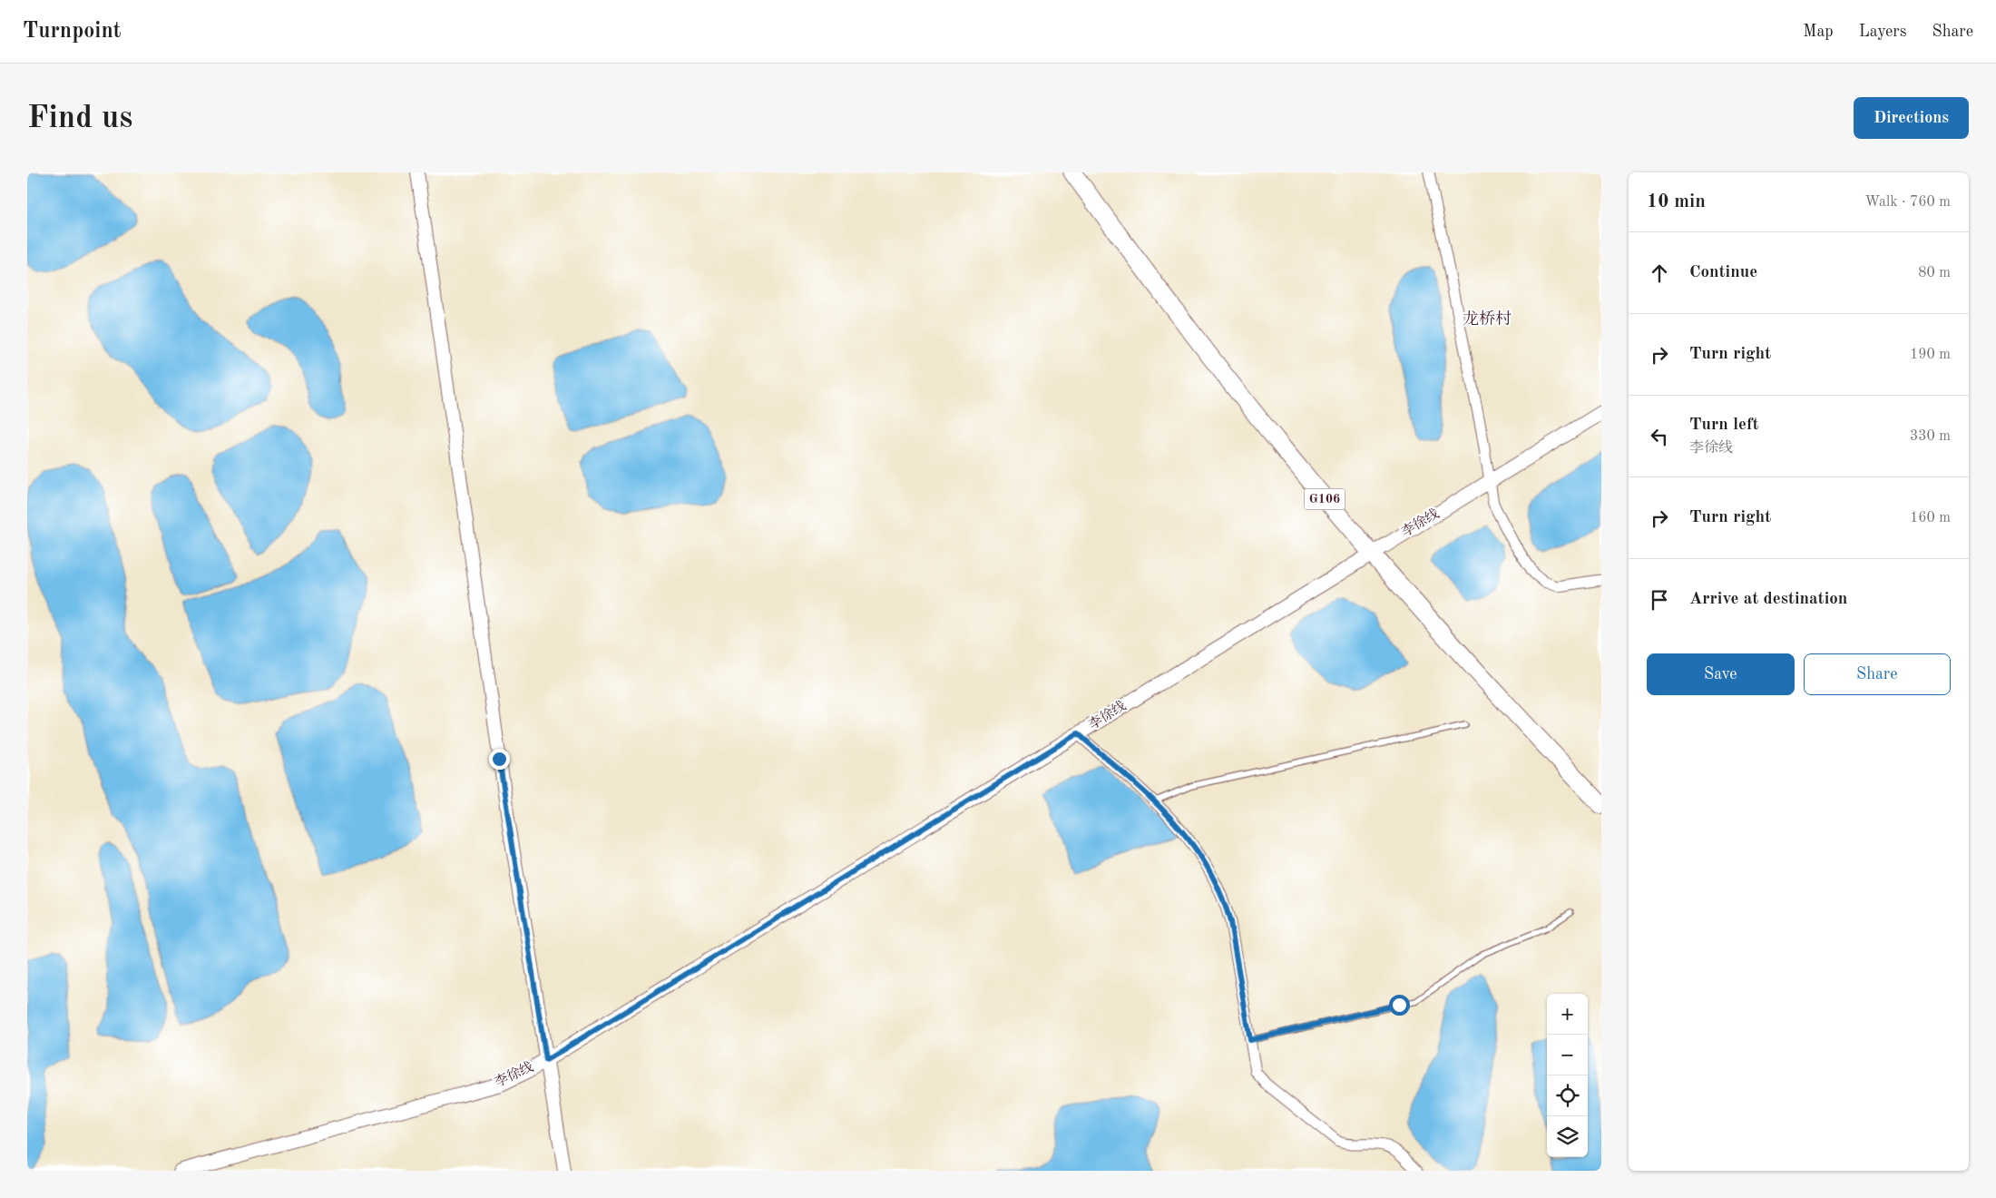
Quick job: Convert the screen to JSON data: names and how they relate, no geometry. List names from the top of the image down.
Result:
{
  "streets": {
    "highway": ["G106"],
    "main road": ["李徐线"]
  },
  "crossings": [
    ["G106", "李徐线"]
  ],
  "districts": ["龙桥村"],
  "page": {
    "header": "Turnpoint",
    "nav": ["Map", "Layers", "Share"],
    "buttons": [
      "Directions",
      ["Save", "Share"]
    ],
    "title": "Find us",
    "heading": ["10 min", "Walk · 760 m"],
    "list": [
      ["Continue", "80 m"],
      ["Turn right", "190 m"],
      ["Turn left", "李徐线", "330 m"],
      ["Turn right", "160 m"],
      "Arrive at destination"
    ],
    "map_buttons": ["+", "−"]
  }
}
